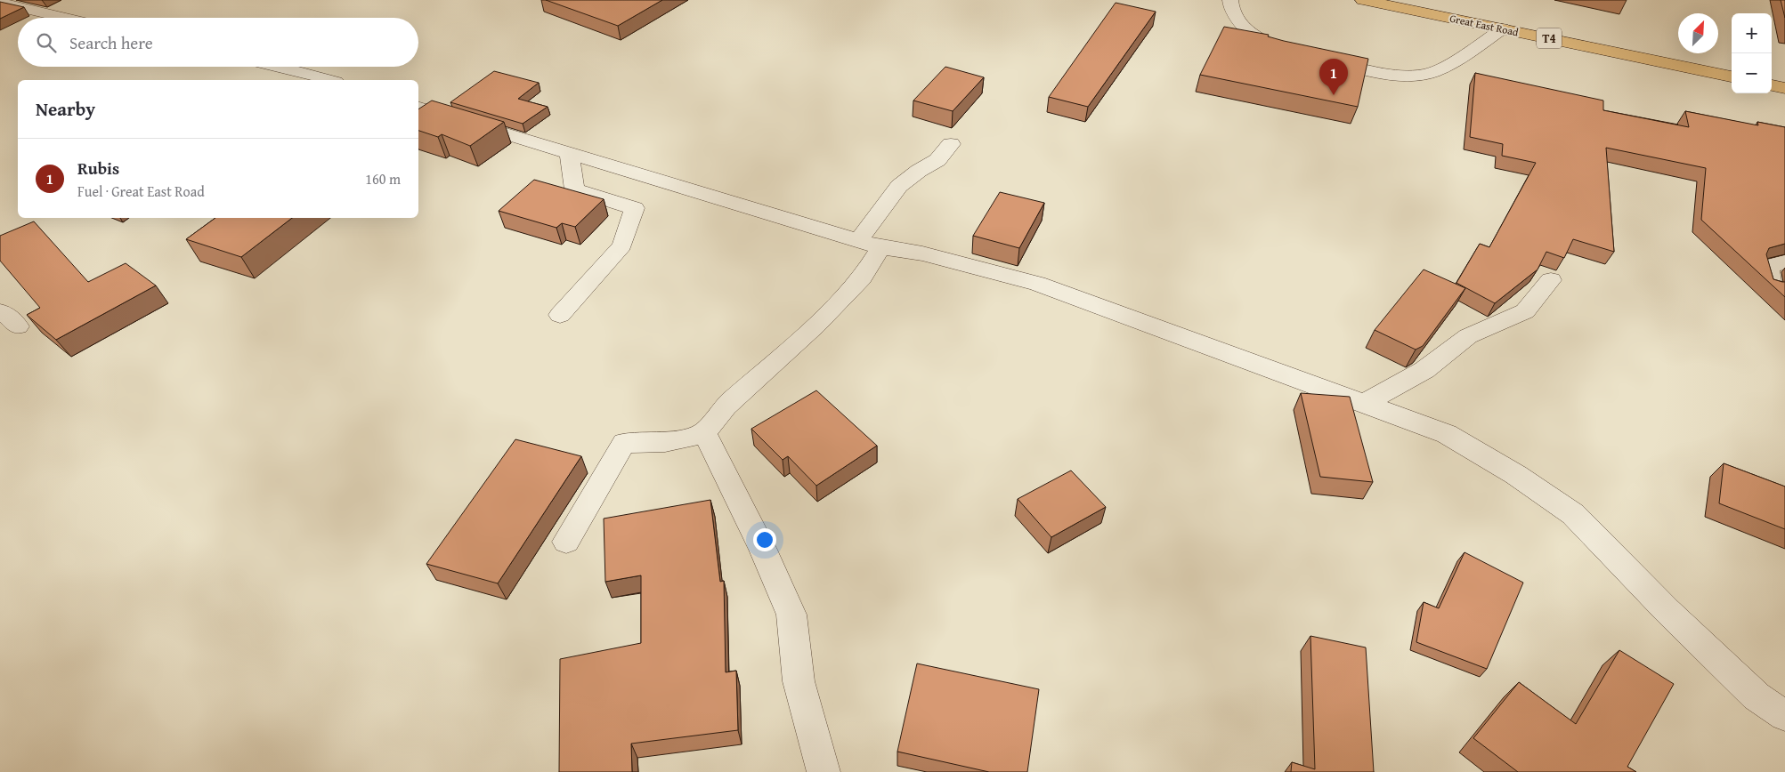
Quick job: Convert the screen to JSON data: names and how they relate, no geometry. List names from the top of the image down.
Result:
{
  "streets": {
    "highway": ["Great East Road", "T4"]
  },
  "north": "top right",
  "page": {
    "map_buttons": ["+", "−"],
    "search": "Search here",
    "pins": "1",
    "heading": "Nearby",
    "list": [
      {
        "mark": "1",
        "name": "Rubis",
        "note": "Fuel · Great East Road",
        "value": "160 m"
      }
    ]
  }
}
